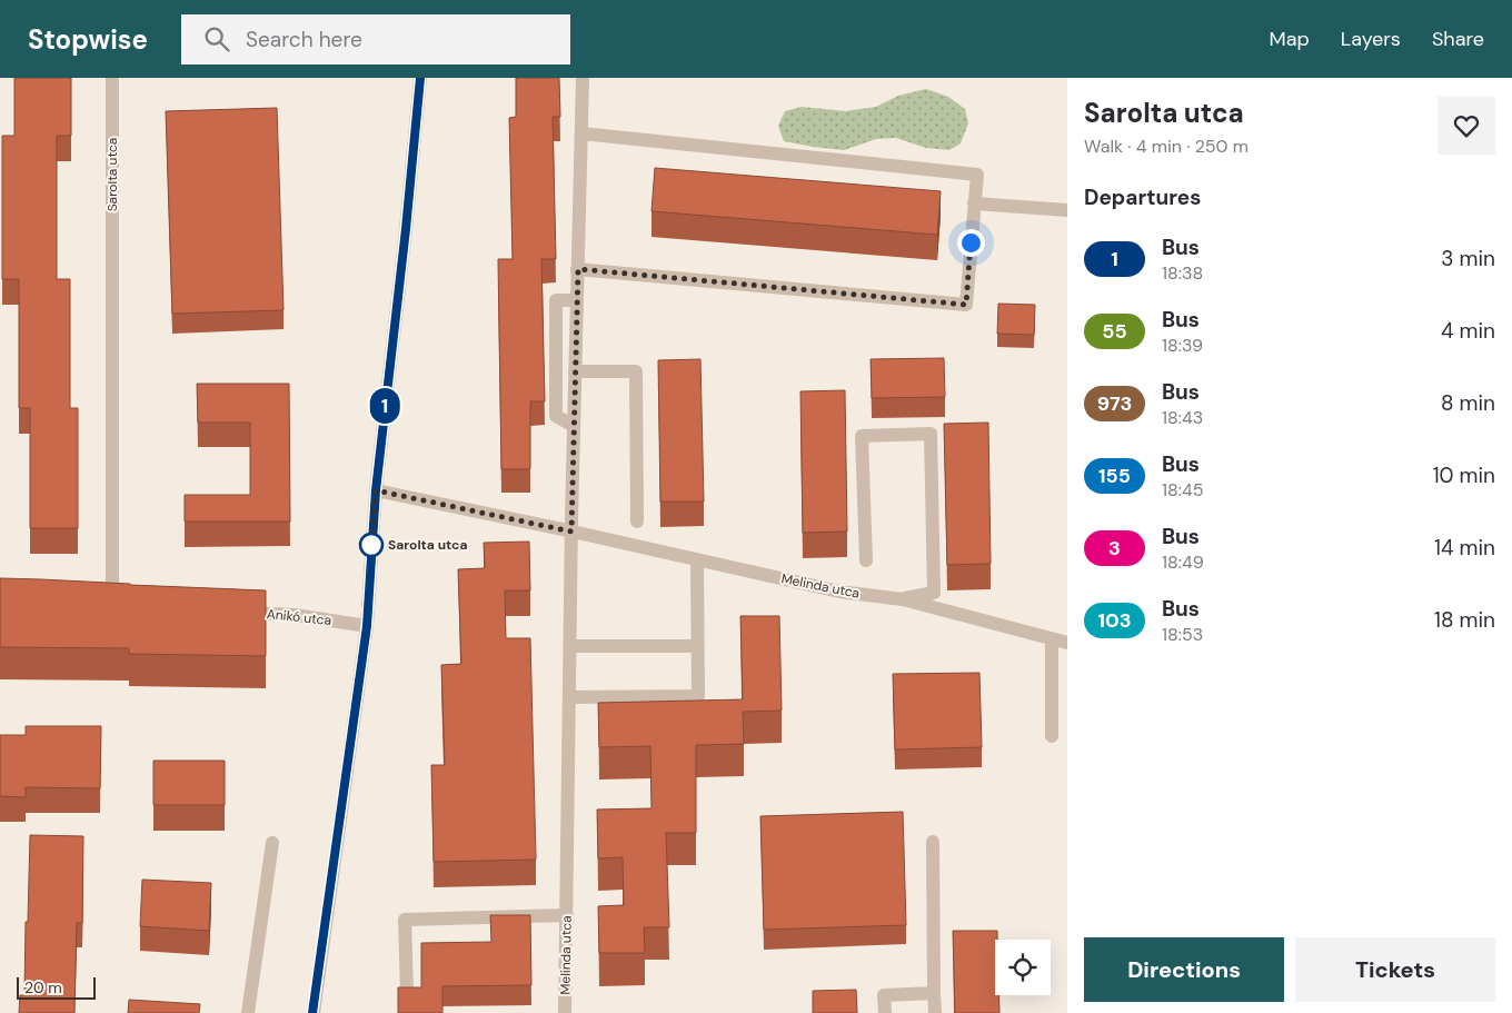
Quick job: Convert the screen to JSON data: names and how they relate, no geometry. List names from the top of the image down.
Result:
{
  "streets": {
    "street": ["Sarolta utca", "Melinda utca", "Anikó utca"]
  },
  "places": ["Sarolta utca"],
  "lines": ["bus line 1"],
  "scale_bar": "20 m",
  "page": {
    "header": "Stopwise",
    "search": "Search here",
    "nav": ["Map", "Layers", "Share"],
    "on_map": "1",
    "heading": [
      ["Sarolta utca", "Walk · 4 min · 250 m"],
      "Departures"
    ],
    "list": [
      {
        "mark": "1",
        "name": "Bus",
        "note": "18:38",
        "value": "3 min"
      },
      {
        "mark": "55",
        "name": "Bus",
        "note": "18:39",
        "value": "4 min"
      },
      {
        "mark": "973",
        "name": "Bus",
        "note": "18:43",
        "value": "8 min"
      },
      {
        "mark": "155",
        "name": "Bus",
        "note": "18:45",
        "value": "10 min"
      },
      {
        "mark": "3",
        "name": "Bus",
        "note": "18:49",
        "value": "14 min"
      },
      {
        "mark": "103",
        "name": "Bus",
        "note": "18:53",
        "value": "18 min"
      }
    ],
    "buttons": ["Directions", "Tickets"],
    "scale": "20 m"
  }
}
